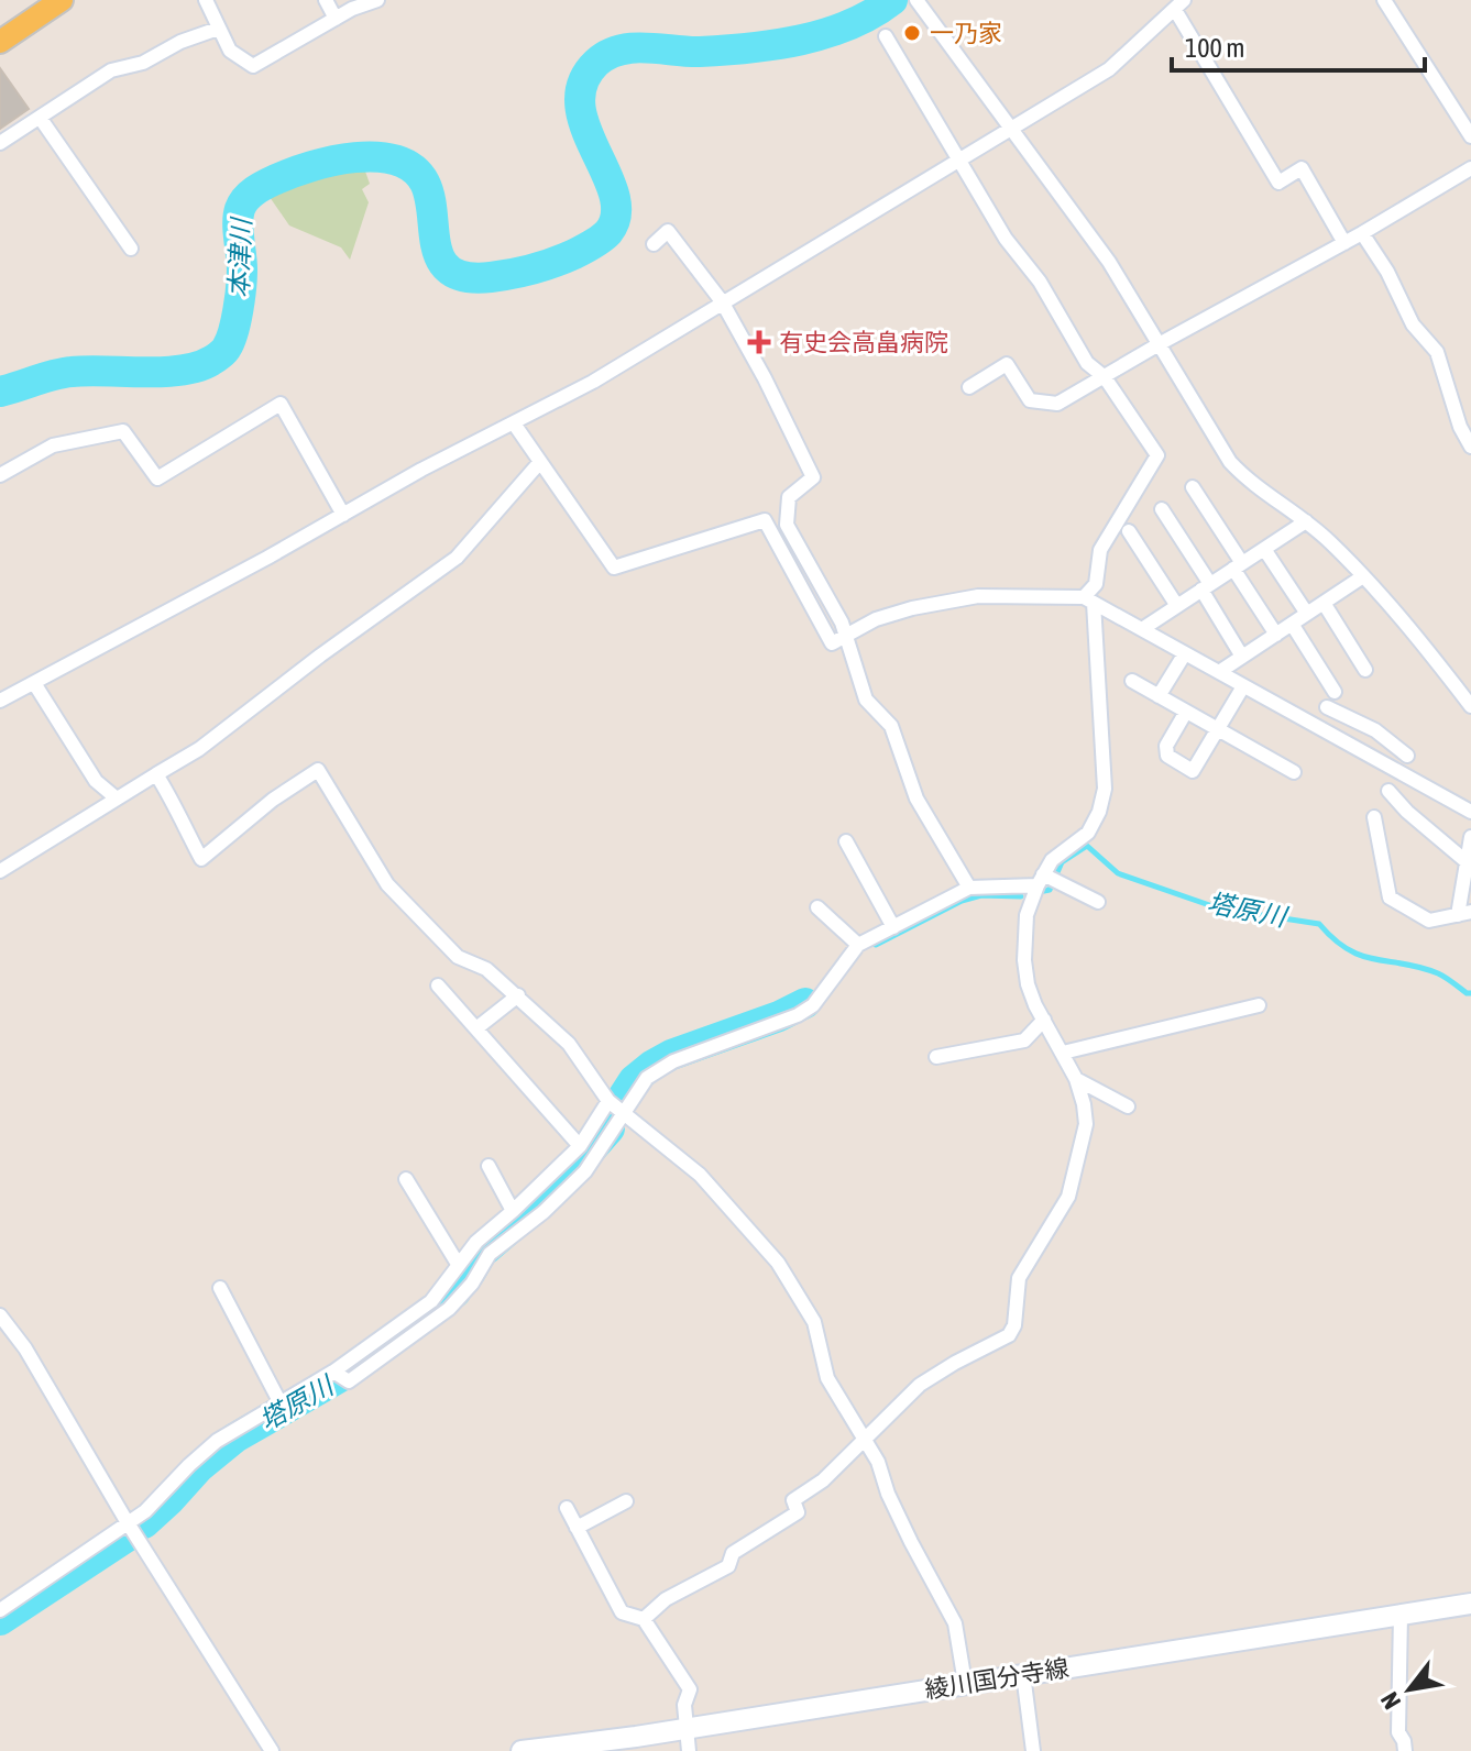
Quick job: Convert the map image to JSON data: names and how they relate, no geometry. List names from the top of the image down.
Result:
{
  "streets": {
    "main road": ["綾川国分寺線"]
  },
  "water": ["本津川", "塔原川"],
  "places": {
    "other": ["一乃家"],
    "health": ["有史会高畠病院"]
  },
  "scale_bar": "100 m",
  "north": "bottom left"
}
